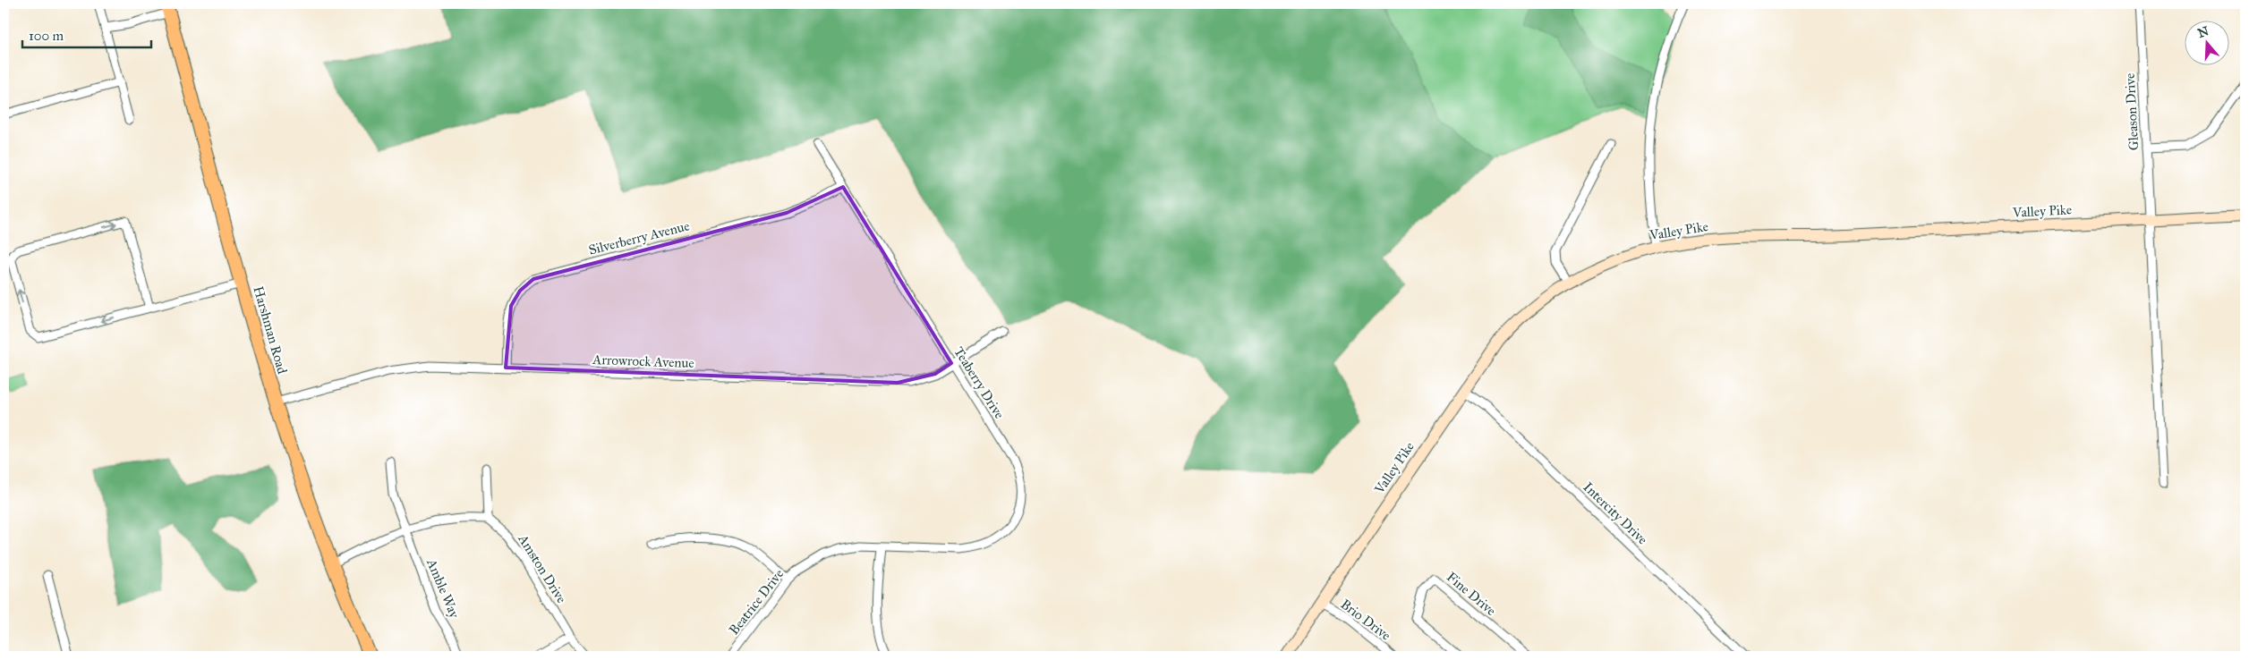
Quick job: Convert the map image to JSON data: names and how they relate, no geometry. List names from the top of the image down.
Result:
{
  "streets": {
    "main road": ["Harshman Road"],
    "street": [
      "Gleason Drive",
      "Valley Pike",
      "Silverberry Avenue",
      "Arrowrock Avenue",
      "Teaberry Drive",
      "Intercity Drive",
      "Amston Drive",
      "Amble Way",
      "Fine Drive",
      "Beatrice Drive",
      "Brio Drive"
    ]
  },
  "crossings": [
    ["Gleason Drive", "Valley Pike"],
    ["Valley Pike", "Intercity Drive"],
    ["Valley Pike", "Brio Drive"],
    ["Silverberry Avenue", "Arrowrock Avenue"],
    ["Silverberry Avenue", "Teaberry Drive"],
    ["Harshman Road", "Arrowrock Avenue"],
    ["Arrowrock Avenue", "Teaberry Drive"],
    ["Teaberry Drive", "Beatrice Drive"]
  ],
  "scale_bar": "100 m",
  "north": "top"
}
